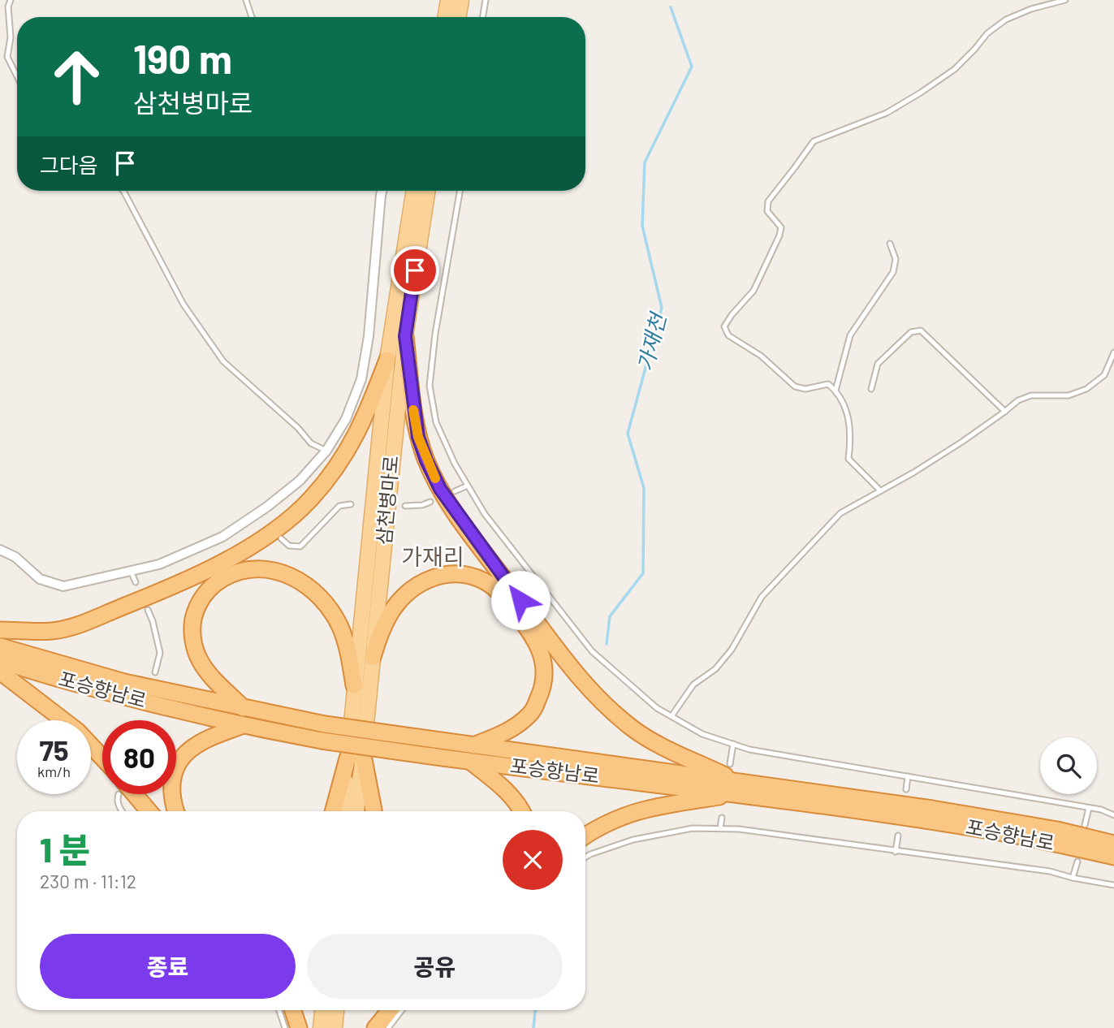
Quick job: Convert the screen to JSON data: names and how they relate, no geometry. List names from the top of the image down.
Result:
{
  "streets": {
    "highway": ["포승향남로"],
    "main road": ["삼천병마로"]
  },
  "districts": ["가재리"],
  "water": ["가재천"],
  "page": {
    "turn": ["190 m", "삼천병마로"],
    "then": "그다음",
    "speed": "75 km/h",
    "limit": "80",
    "heading": ["1 분", "230 m · 11:12"],
    "buttons": ["종료", "공유"]
  }
}
